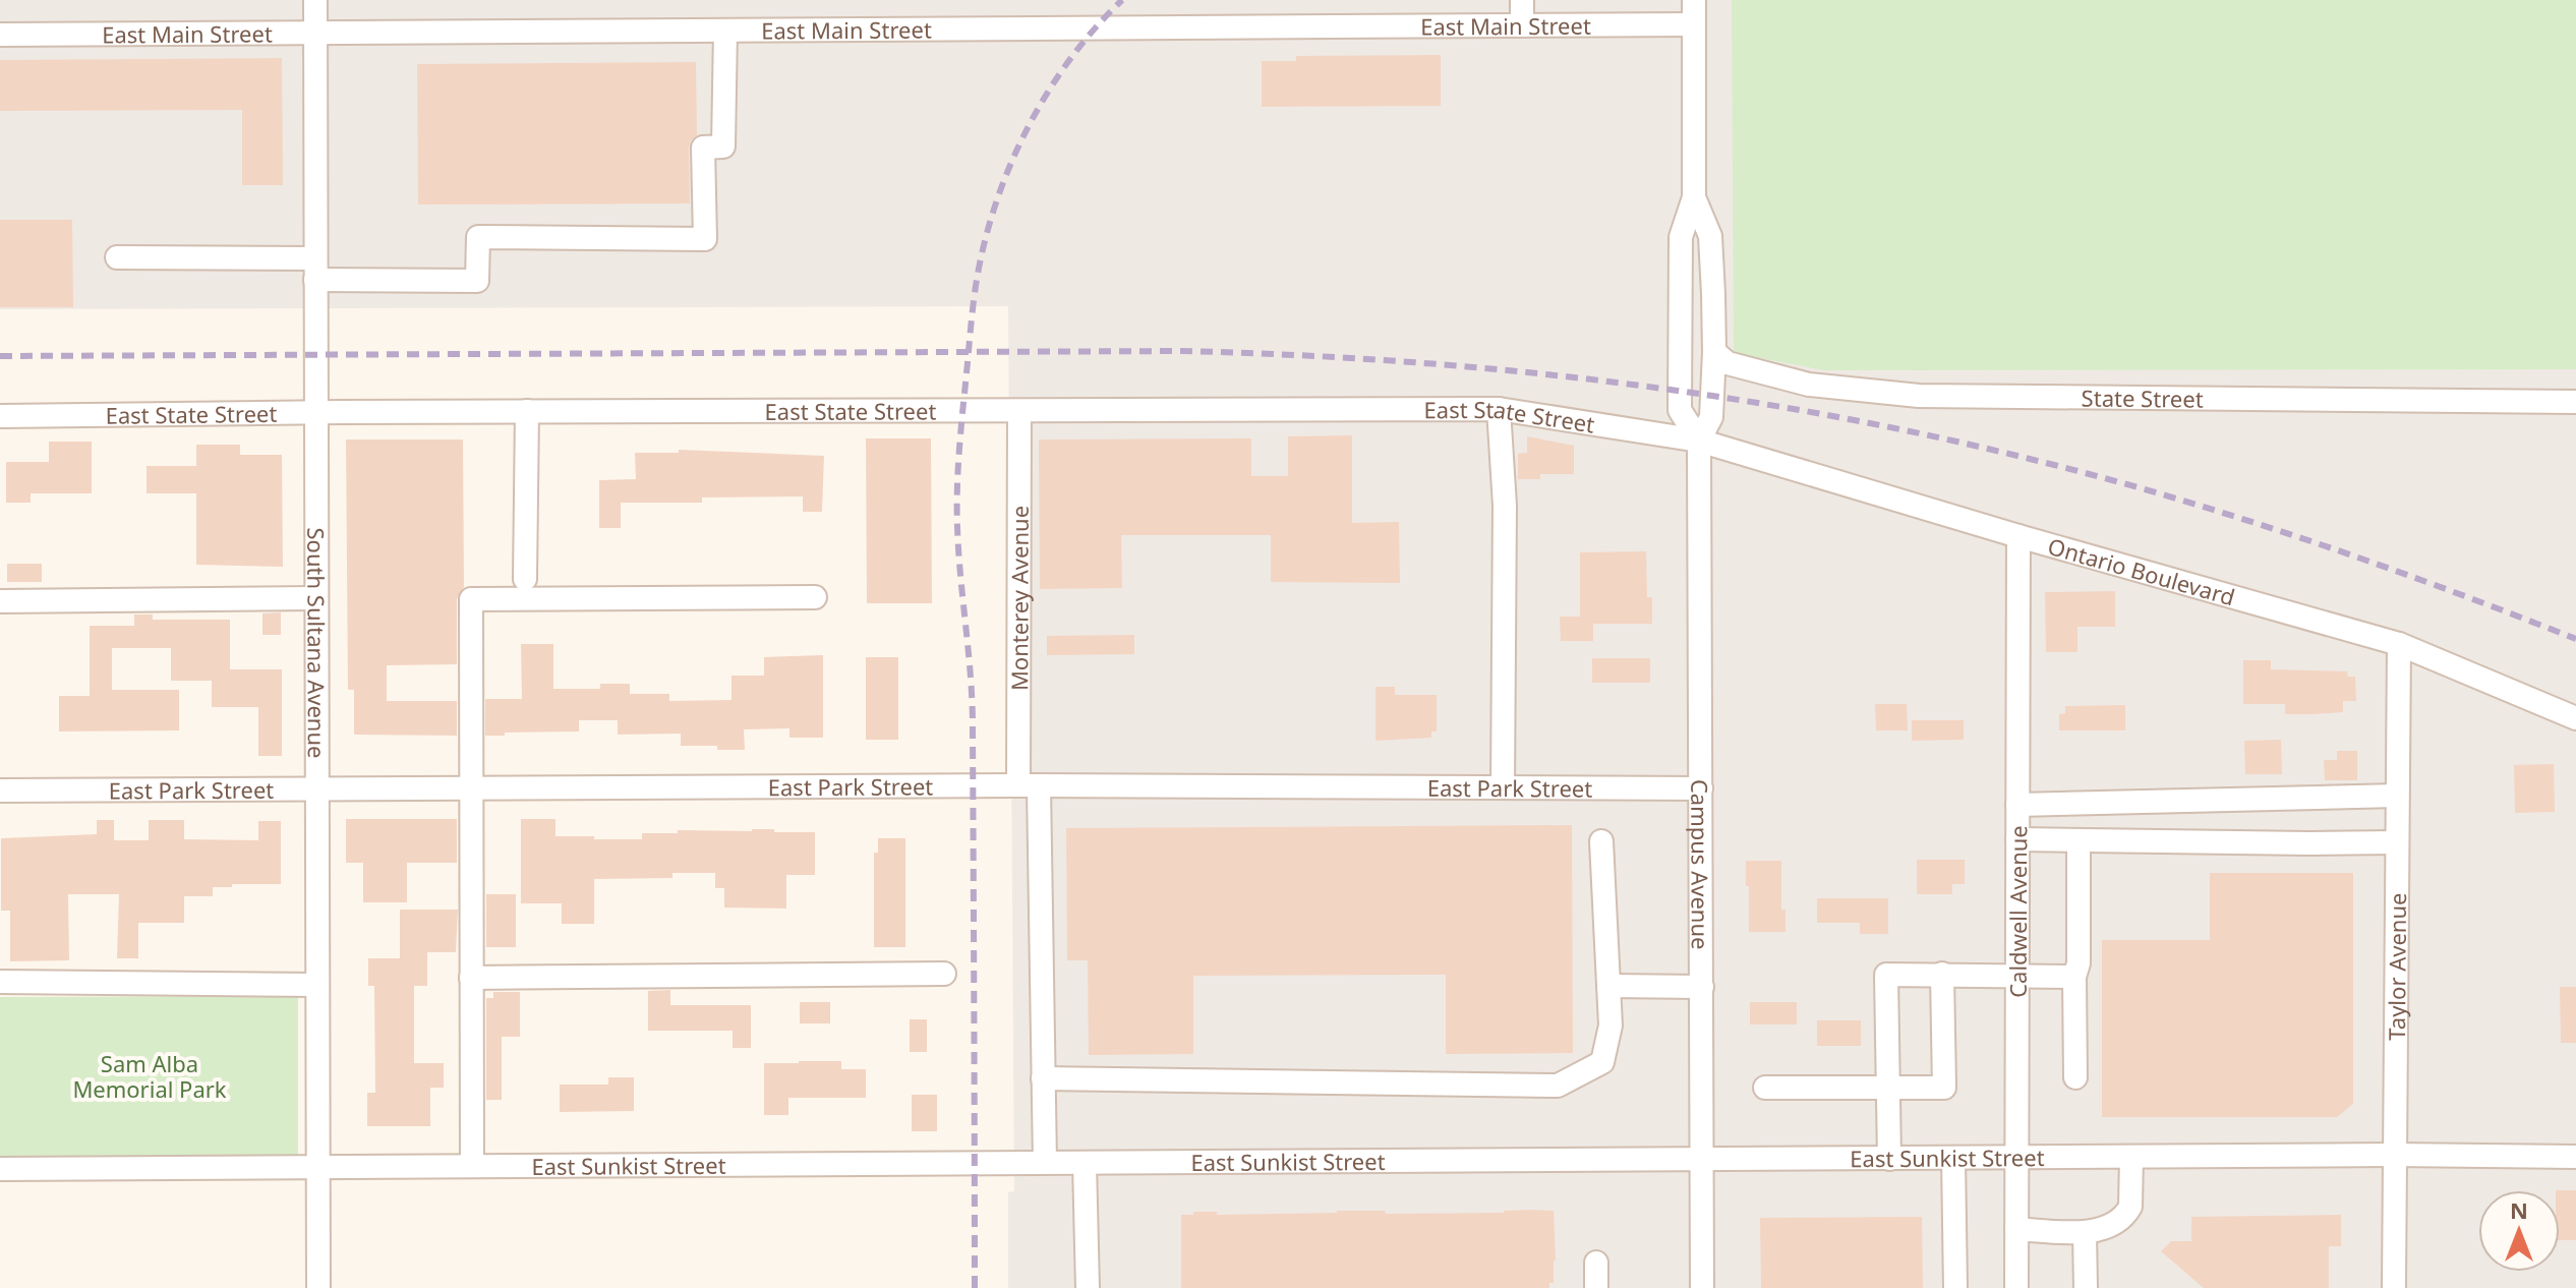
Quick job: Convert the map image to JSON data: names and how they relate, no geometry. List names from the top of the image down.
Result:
{
  "streets": {
    "street": [
      "East Main Street",
      "State Street",
      "East State Street",
      "Ontario Boulevard",
      "Monterey Avenue",
      "South Sultana Avenue",
      "East Park Street",
      "Campus Avenue",
      "Caldwell Avenue",
      "Taylor Avenue",
      "East Sunkist Street"
    ]
  },
  "crossings": [
    ["East Main Street", "South Sultana Avenue"],
    ["East Main Street", "Campus Avenue"],
    ["State Street", "Campus Avenue"],
    ["East State Street", "Ontario Boulevard"],
    ["East State Street", "Monterey Avenue"],
    ["East State Street", "South Sultana Avenue"],
    ["East State Street", "Campus Avenue"],
    ["Ontario Boulevard", "Campus Avenue"],
    ["Ontario Boulevard", "Caldwell Avenue"],
    ["Ontario Boulevard", "Taylor Avenue"],
    ["Monterey Avenue", "East Park Street"],
    ["Monterey Avenue", "East Sunkist Street"],
    ["South Sultana Avenue", "East Park Street"],
    ["South Sultana Avenue", "East Sunkist Street"],
    ["East Park Street", "Campus Avenue"],
    ["Campus Avenue", "East Sunkist Street"],
    ["Caldwell Avenue", "East Sunkist Street"],
    ["Taylor Avenue", "East Sunkist Street"]
  ],
  "parks": ["Sam Alba Memorial Park"],
  "north": "top"
}
